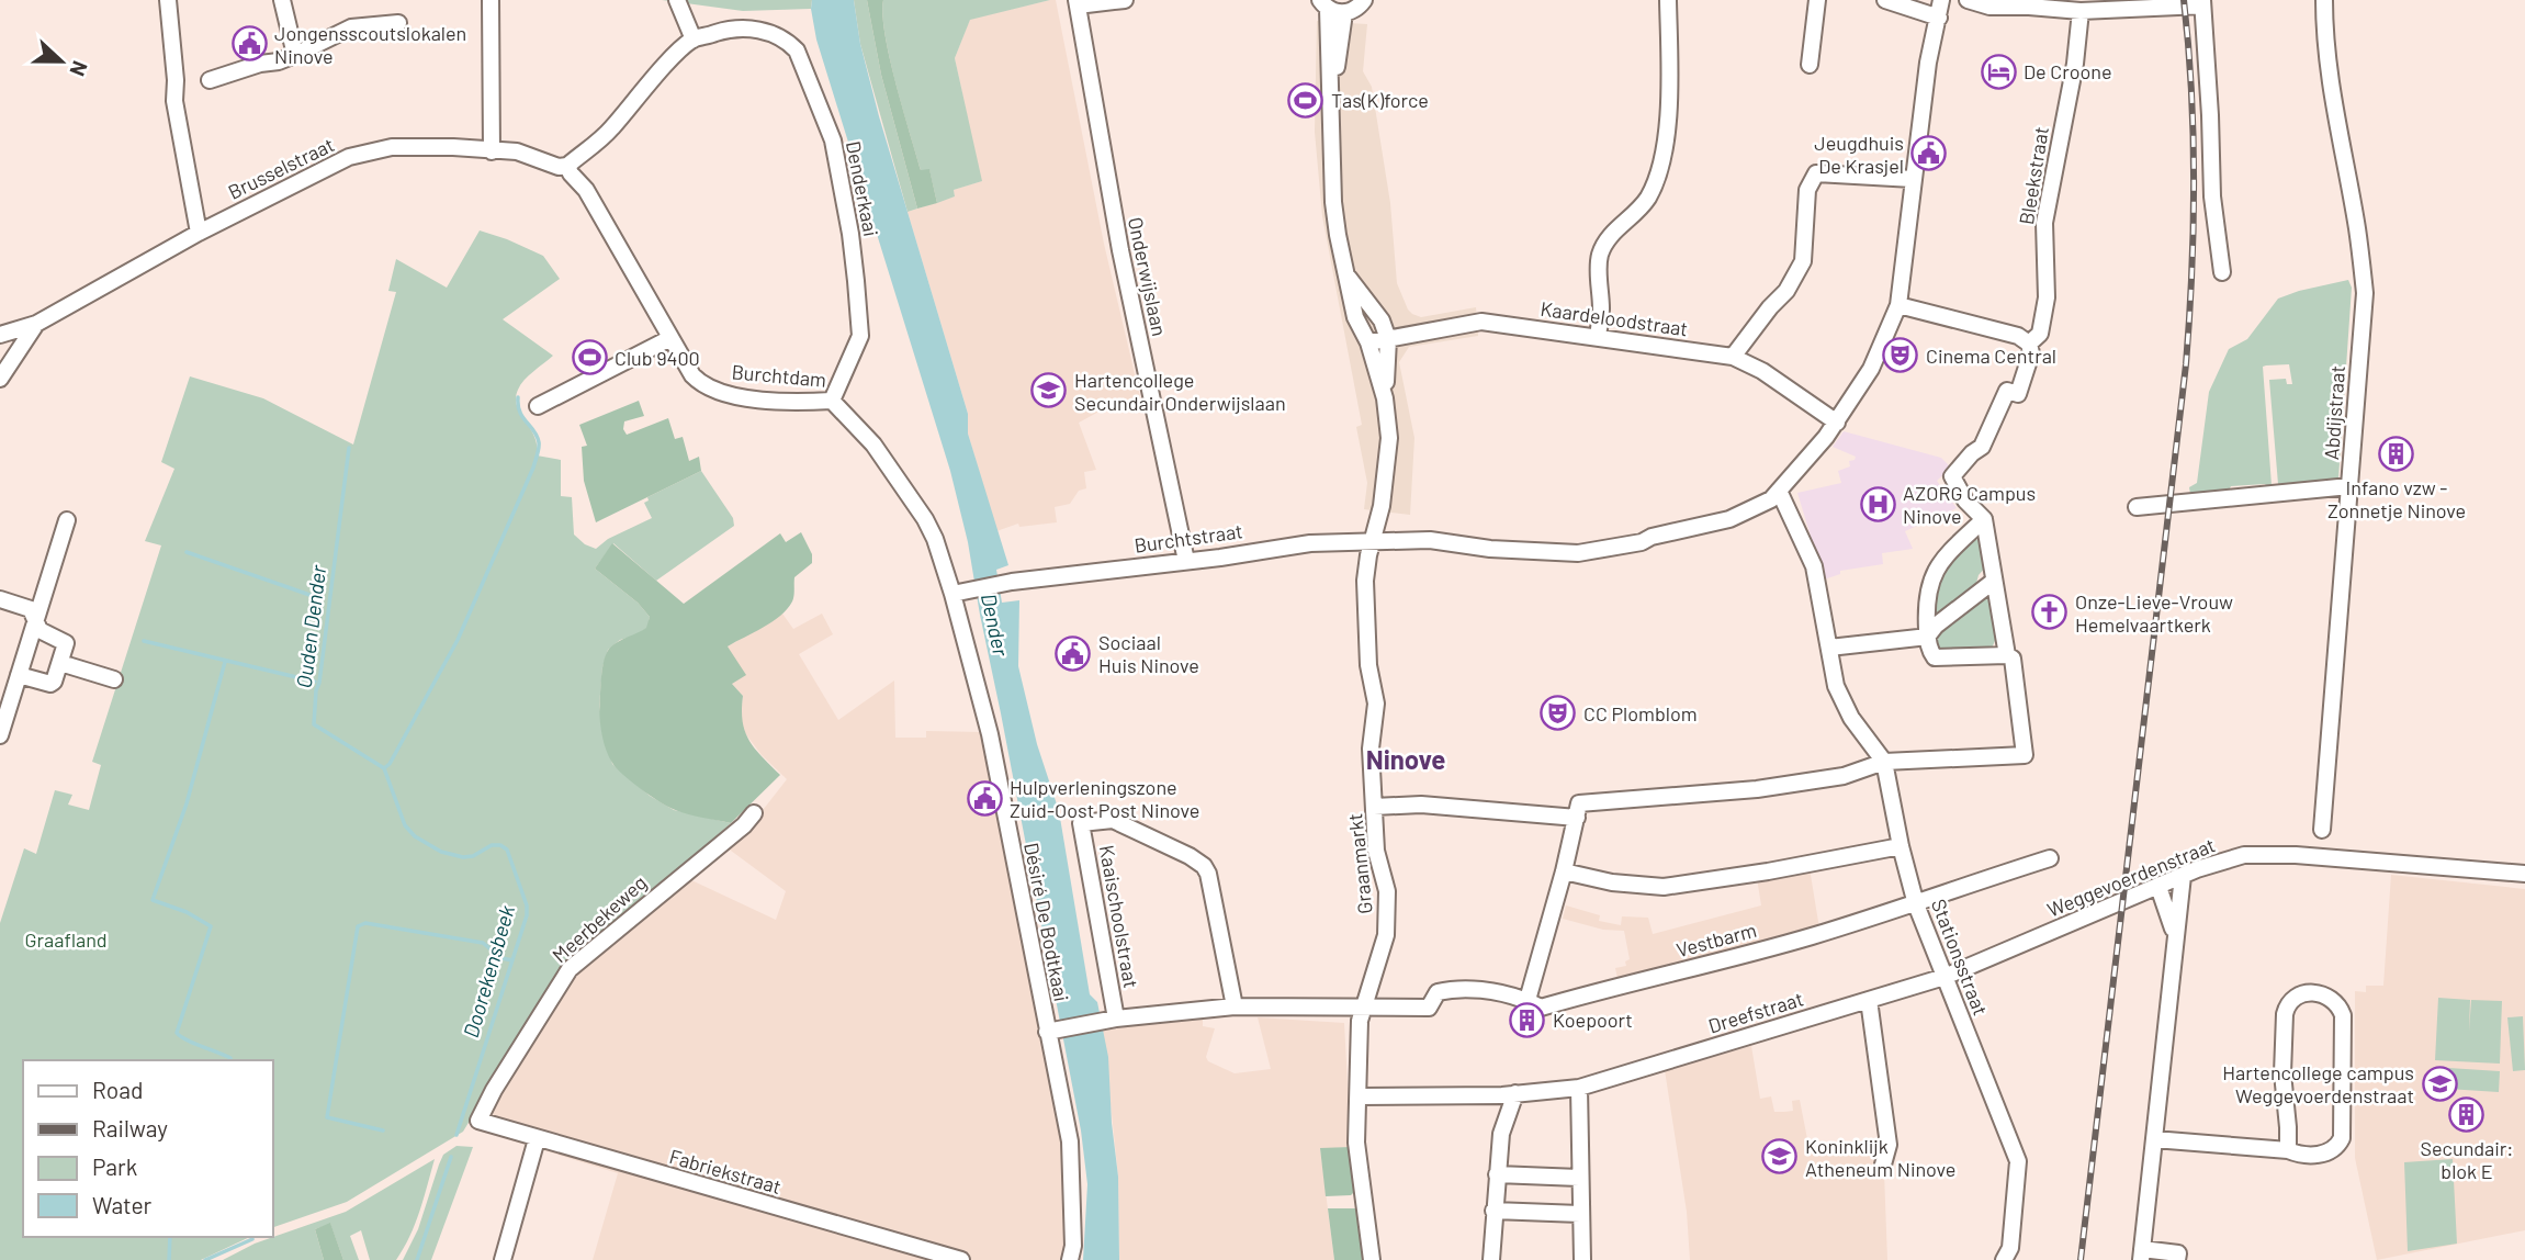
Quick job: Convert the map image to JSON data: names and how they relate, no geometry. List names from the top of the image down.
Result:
{
  "streets": {
    "street": [
      "Brusselstraat",
      "Bleekstraat",
      "Denderkaai",
      "Onderwijslaan",
      "Kaardeloodstraat",
      "Burchtdam",
      "Abdijstraat",
      "Burchtstraat",
      "Graanmarkt",
      "Weggevoerdenstraat",
      "Kaaischoolstraat",
      "Meerbekeweg",
      "Désiré De Bodtkaai",
      "Vestbarm",
      "Stationsstraat",
      "Dreefstraat",
      "Fabriekstraat"
    ]
  },
  "crossings": [
    ["Brusselstraat", "Burchtdam"],
    ["Denderkaai", "Burchtdam"],
    ["Onderwijslaan", "Burchtstraat"],
    ["Kaardeloodstraat", "Burchtstraat"],
    ["Burchtdam", "Burchtstraat"],
    ["Burchtdam", "Désiré De Bodtkaai"],
    ["Abdijstraat", "Weggevoerdenstraat"],
    ["Burchtstraat", "Graanmarkt"],
    ["Burchtstraat", "Désiré De Bodtkaai"],
    ["Graanmarkt", "Vestbarm"],
    ["Graanmarkt", "Dreefstraat"],
    ["Weggevoerdenstraat", "Stationsstraat"],
    ["Weggevoerdenstraat", "Dreefstraat"],
    ["Meerbekeweg", "Fabriekstraat"],
    ["Vestbarm", "Stationsstraat"],
    ["Stationsstraat", "Dreefstraat"]
  ],
  "districts": ["Ninove"],
  "water": ["Dender", "Ouden Dender", "Doorekensbeek"],
  "parks": ["Graafland"],
  "places": {
    "public building": [
      "Jongensscoutslokalen Ninove",
      "Jeugdhuis De Krasjel",
      "Sociaal Huis Ninove",
      "Hulpverleningszone Zuid-Oost Post Ninove"
    ],
    "hotel": ["De Croone"],
    "sports": ["Tas(K)force", "Club 9400"],
    "theatre": ["Cinema Central", "CC Plomblom"],
    "school or university": ["Hartencollege Secundair Onderwijslaan", "Hartencollege campus Weggevoerdenstraat", "Koninklijk Atheneum Ninove"],
    "building": ["Infano vzw - Zonnetje Ninove", "Koepoort", "Secundair: blok E"],
    "hospital": ["AZORG Campus Ninove"],
    "church": ["Onze-Lieve-Vrouw Hemelvaartkerk"]
  },
  "legend": [
    "Road",
    "Railway",
    "Park",
    "Water"
  ],
  "north": "right"
}
